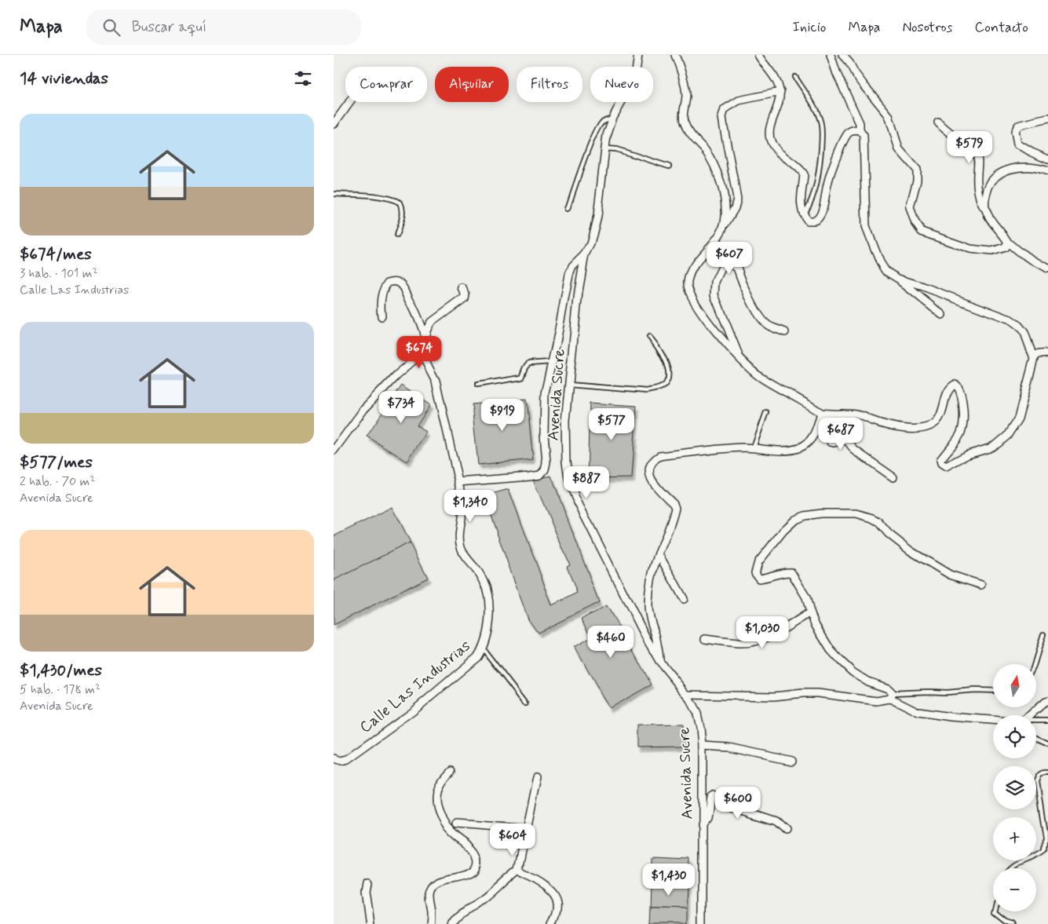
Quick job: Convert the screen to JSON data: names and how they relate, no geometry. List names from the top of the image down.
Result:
{
  "streets": {
    "street": ["Avenida Sucre", "Calle Las Industrias"]
  },
  "north": "top",
  "page": {
    "header": "Mapa",
    "search": "Buscar aquí",
    "nav": [
      "Inicio",
      "Mapa",
      "Nosotros",
      "Contacto"
    ],
    "heading": "14 viviendas",
    "chip": [
      "Comprar",
      "Alquilar",
      "Filtros",
      "Nuevo"
    ],
    "list": [
      {
        "name": "$674/mes",
        "note": "3 hab. · 101 m² · Calle Las Industrias"
      },
      {
        "name": "$577/mes",
        "note": "2 hab. · 70 m² · Avenida Sucre"
      },
      {
        "name": "$1,430/mes",
        "note": "5 hab. · 178 m² · Avenida Sucre"
      }
    ],
    "price": [
      "$579",
      "$607",
      "$674",
      "$734",
      "$919",
      "$577",
      "$687",
      "$887",
      "$1,340",
      "$1,030",
      "$460",
      "$600",
      "$604",
      "$1,430"
    ],
    "map_buttons": ["+", "−"]
  }
}
